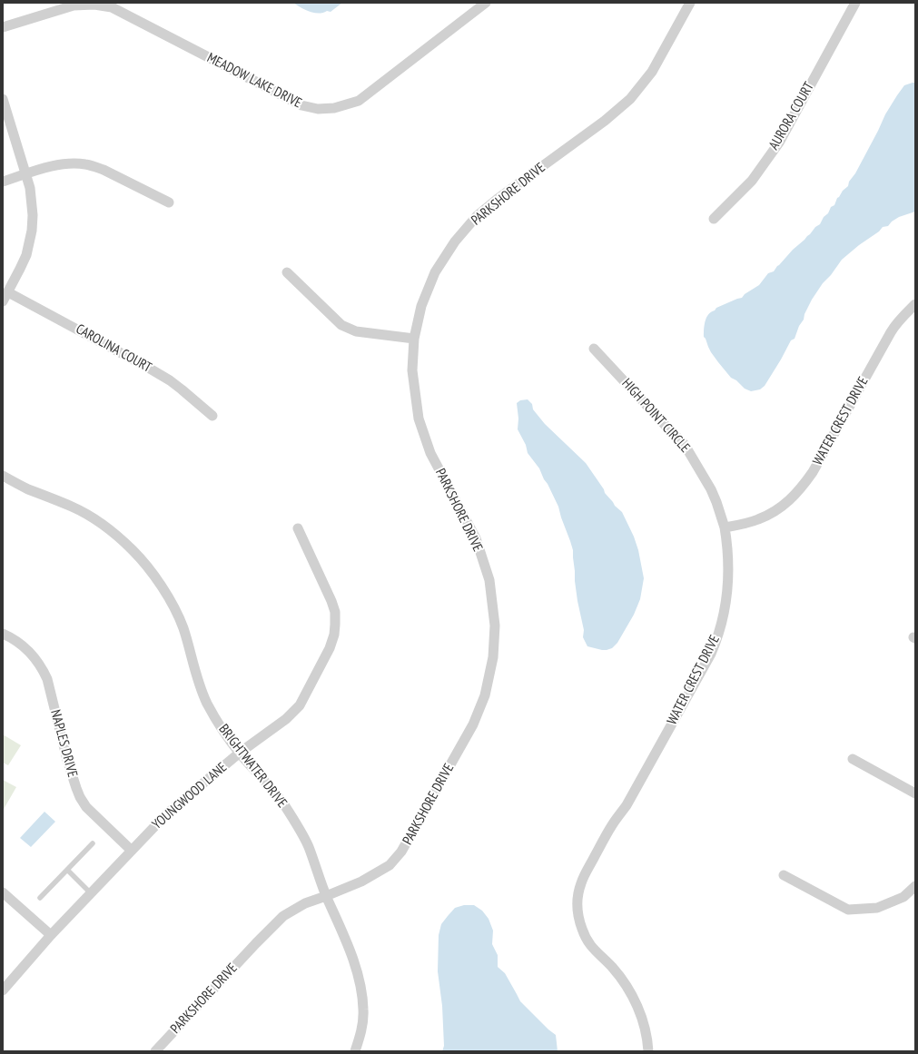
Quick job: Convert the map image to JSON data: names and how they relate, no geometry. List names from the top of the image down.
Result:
{
  "streets": {
    "street": [
      "MEADOW LAKE DRIVE",
      "AURORA COURT",
      "PARKSHORE DRIVE",
      "CAROLINA COURT",
      "HIGH POINT CIRCLE",
      "WATER CREST DRIVE",
      "NAPLES DRIVE",
      "BRIGHTWATER DRIVE",
      "YOUNGWOOD LANE"
    ]
  },
  "crossings": [
    ["PARKSHORE DRIVE", "BRIGHTWATER DRIVE"],
    ["HIGH POINT CIRCLE", "WATER CREST DRIVE"],
    ["NAPLES DRIVE", "YOUNGWOOD LANE"],
    ["BRIGHTWATER DRIVE", "YOUNGWOOD LANE"]
  ]
}
